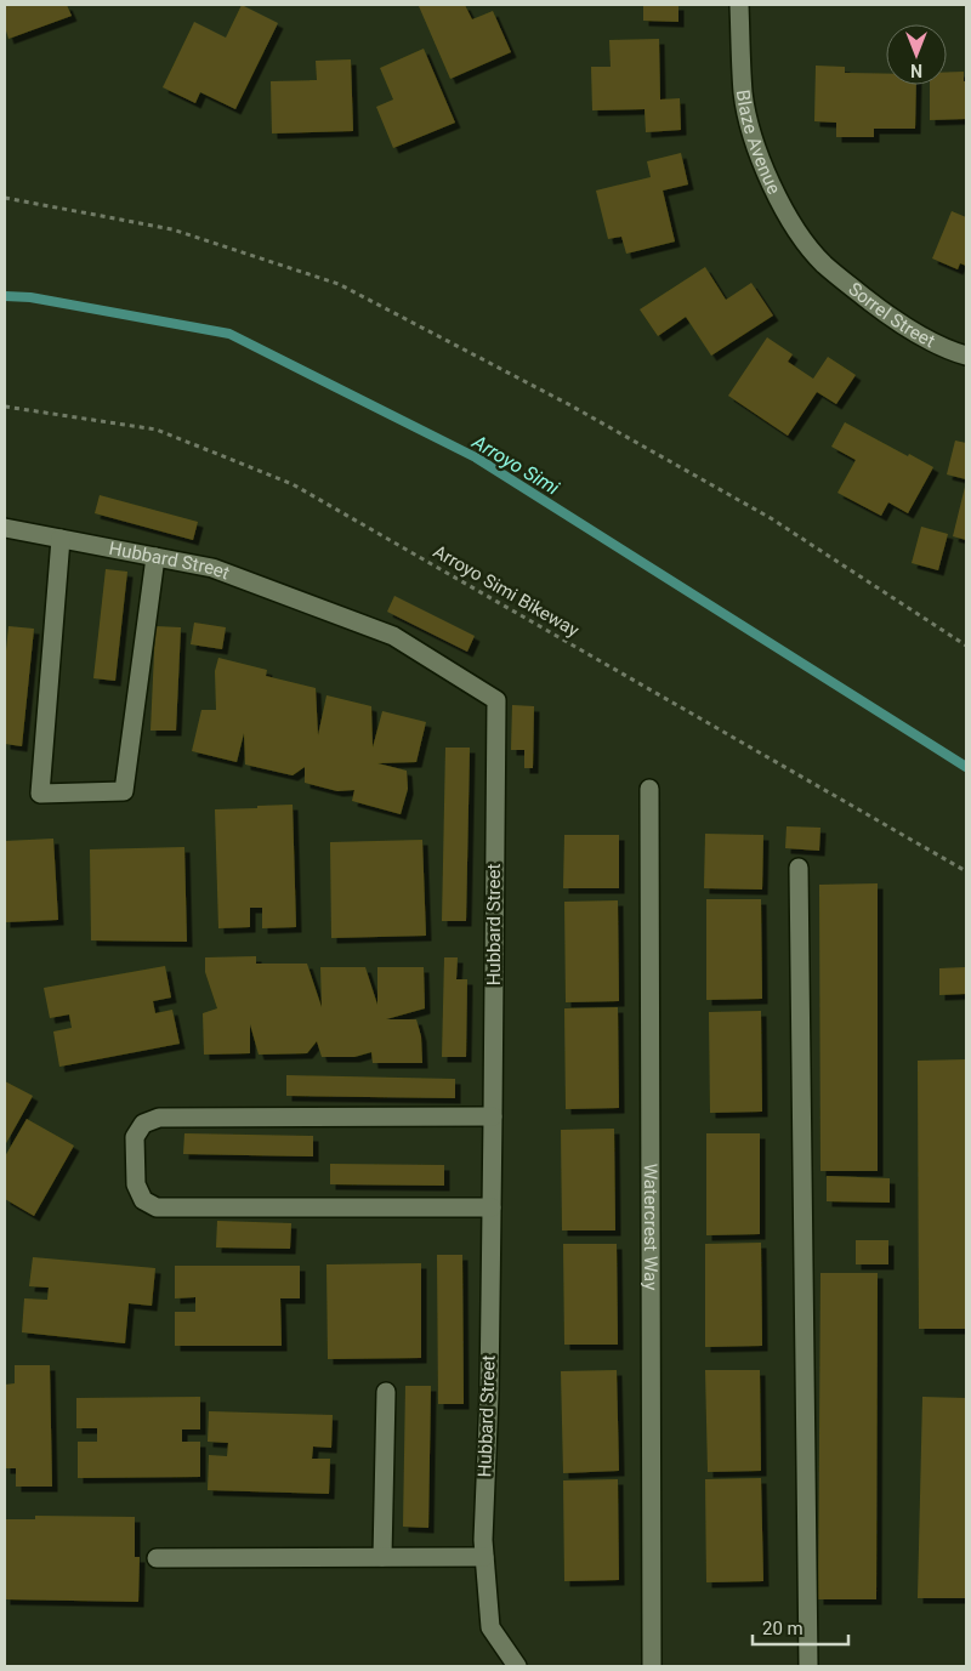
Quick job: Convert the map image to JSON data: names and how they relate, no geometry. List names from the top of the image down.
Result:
{
  "streets": {
    "street": [
      "Blaze Avenue",
      "Sorrel Street",
      "Hubbard Street",
      "Watercrest Way"
    ],
    "path": ["Arroyo Simi Bikeway"]
  },
  "crossings": [
    ["Blaze Avenue", "Sorrel Street"]
  ],
  "water": ["Arroyo Simi"],
  "scale_bar": "20 m",
  "north": "bottom"
}
